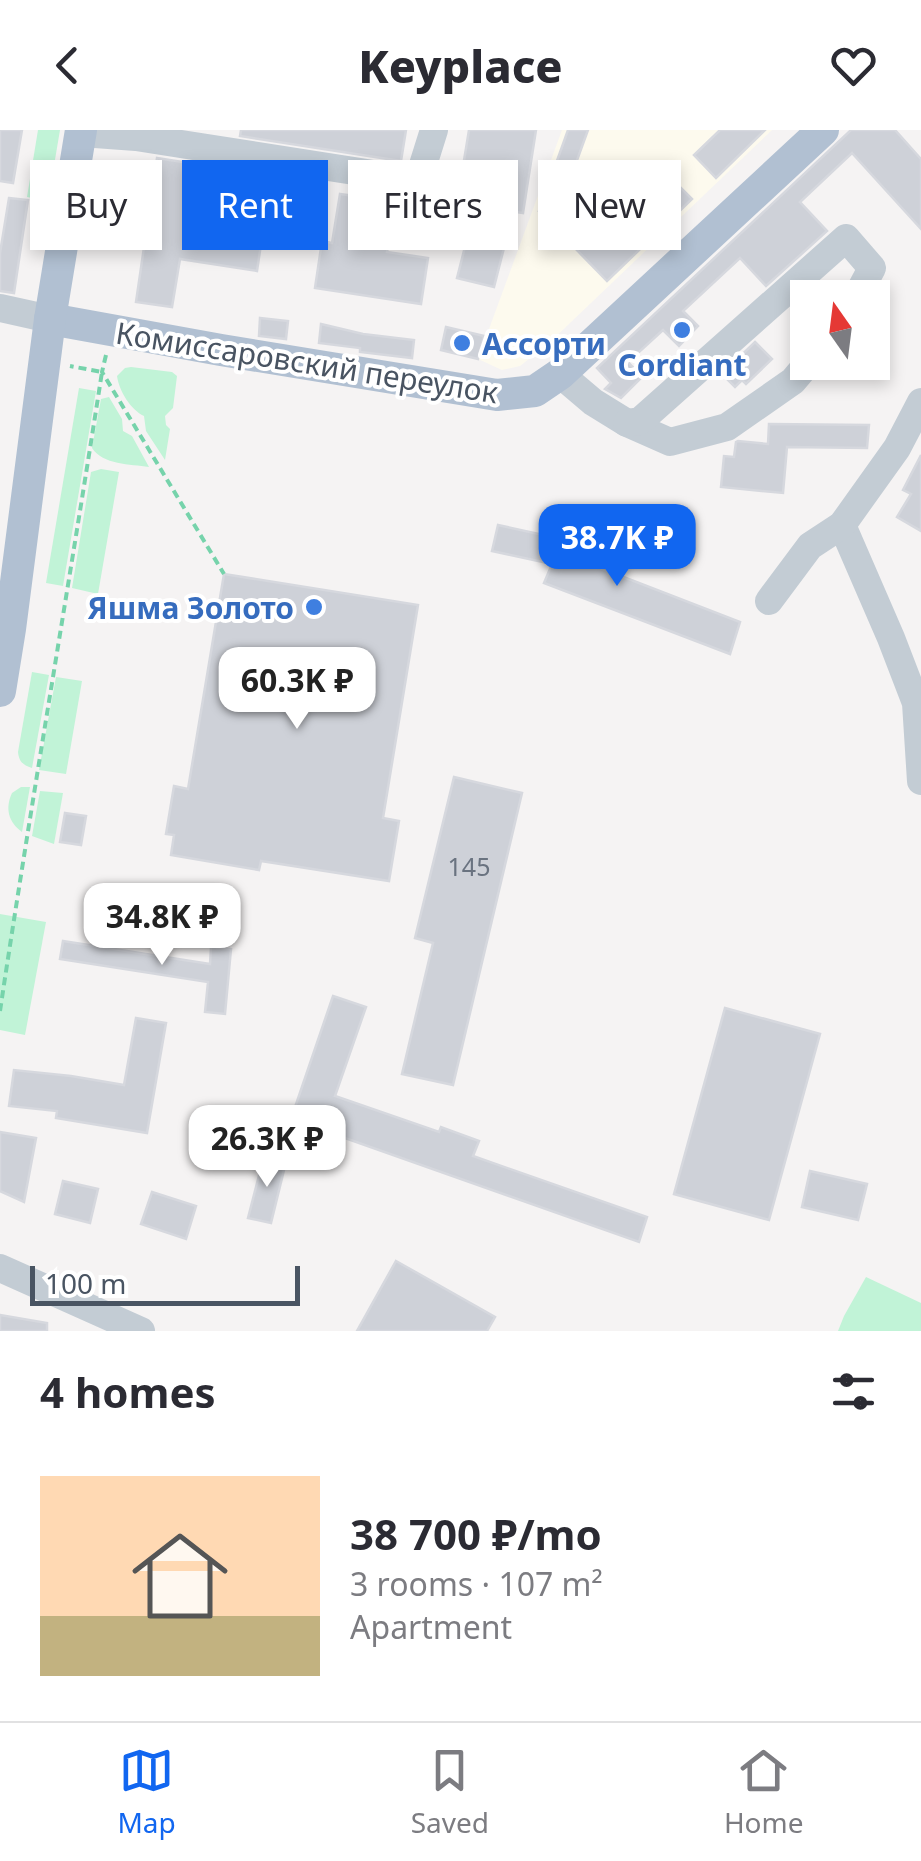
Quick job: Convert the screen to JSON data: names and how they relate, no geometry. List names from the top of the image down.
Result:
{
  "streets": {
    "main road": ["Комиссаровский переулок"]
  },
  "places": ["Cordiant", "Ассорти", "Яшма Золото"],
  "house_numbers": ["145"],
  "scale_bar": "100 m",
  "north": "top",
  "page": {
    "header": "Keyplace",
    "chip": [
      "Buy",
      "Rent",
      "Filters",
      "New"
    ],
    "price": [
      "38.7K ₽",
      "60.3K ₽",
      "34.8K ₽",
      "26.3K ₽"
    ],
    "scale": "100 m",
    "heading": "4 homes",
    "list": [
      {
        "name": "38 700 ₽/mo",
        "note": "3 rooms · 107 m² · Apartment"
      }
    ],
    "tabs": ["Map", "Saved", "Home"]
  }
}
